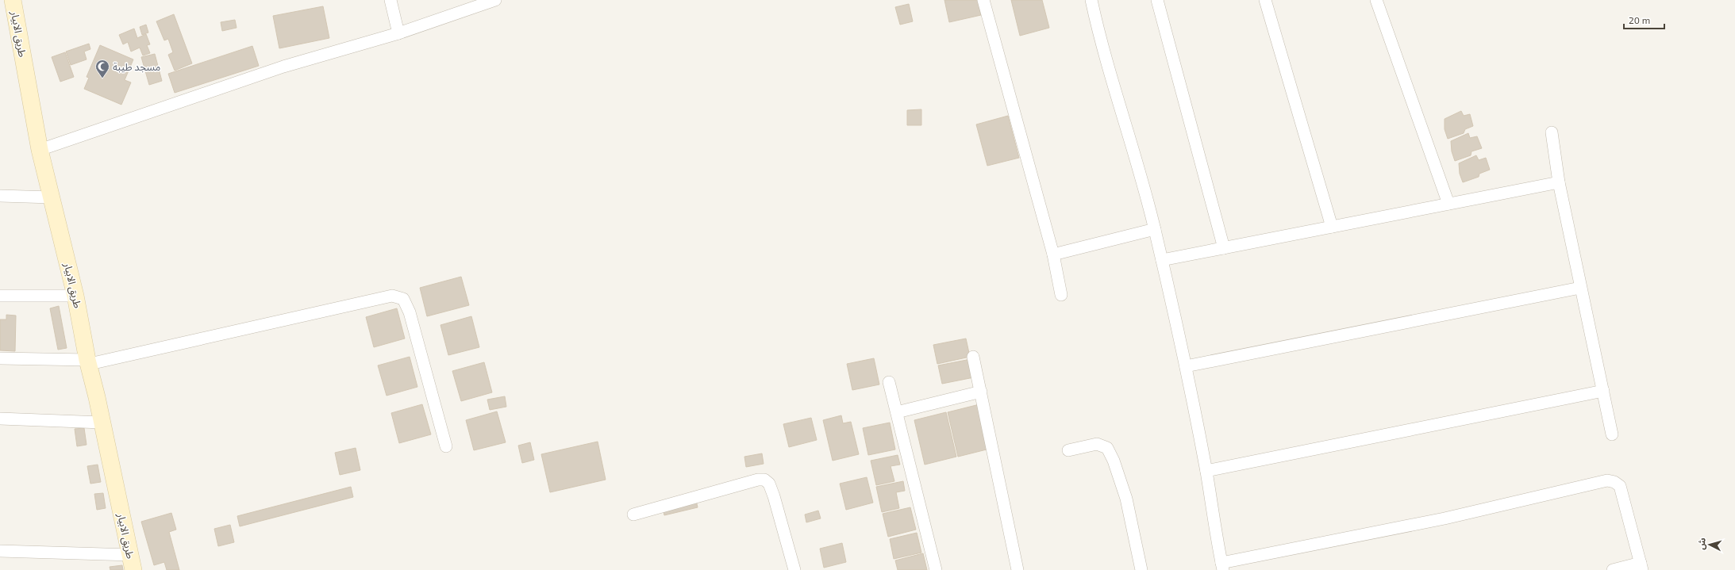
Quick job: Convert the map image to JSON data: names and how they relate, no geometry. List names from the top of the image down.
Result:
{
  "streets": {
    "main road": ["طريق الابيار"]
  },
  "places": {
    "mosque": ["مسجد طيبة"]
  },
  "scale_bar": "20 m",
  "north": "left"
}
